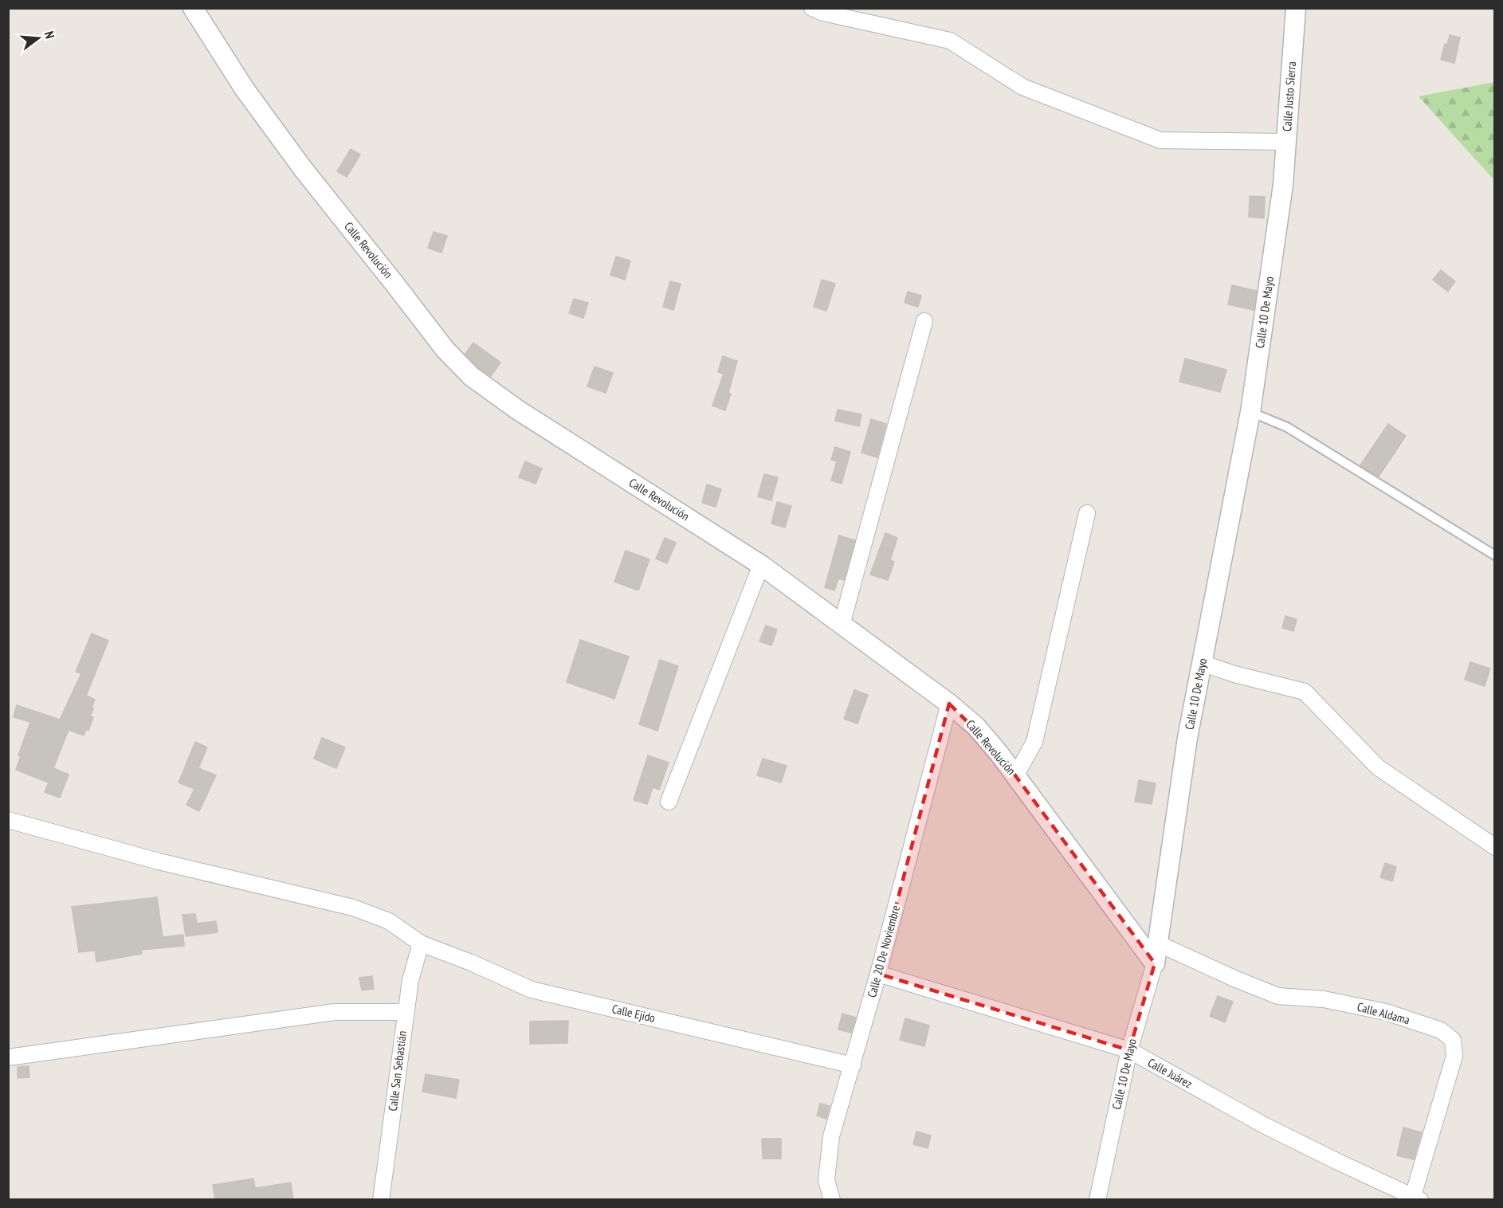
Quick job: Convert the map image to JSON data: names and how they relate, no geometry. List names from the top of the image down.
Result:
{
  "streets": {
    "street": [
      "Calle Justo Sierra",
      "Calle Revolución",
      "Calle 10 De Mayo",
      "Calle 20 De Noviembre",
      "Calle Ejido",
      "Calle Aldama",
      "Calle San Sebastián",
      "Calle Juárez"
    ]
  },
  "crossings": [
    ["Calle Justo Sierra", "Calle 10 De Mayo"],
    ["Calle Revolución", "Calle 10 De Mayo"],
    ["Calle Revolución", "Calle 20 De Noviembre"],
    ["Calle 10 De Mayo", "Calle Aldama"],
    ["Calle 10 De Mayo", "Calle Juárez"],
    ["Calle 20 De Noviembre", "Calle Ejido"],
    ["Calle 20 De Noviembre", "Calle Juárez"],
    ["Calle Ejido", "Calle San Sebastián"],
    ["Calle Aldama", "Calle Juárez"]
  ],
  "north": "right"
}
